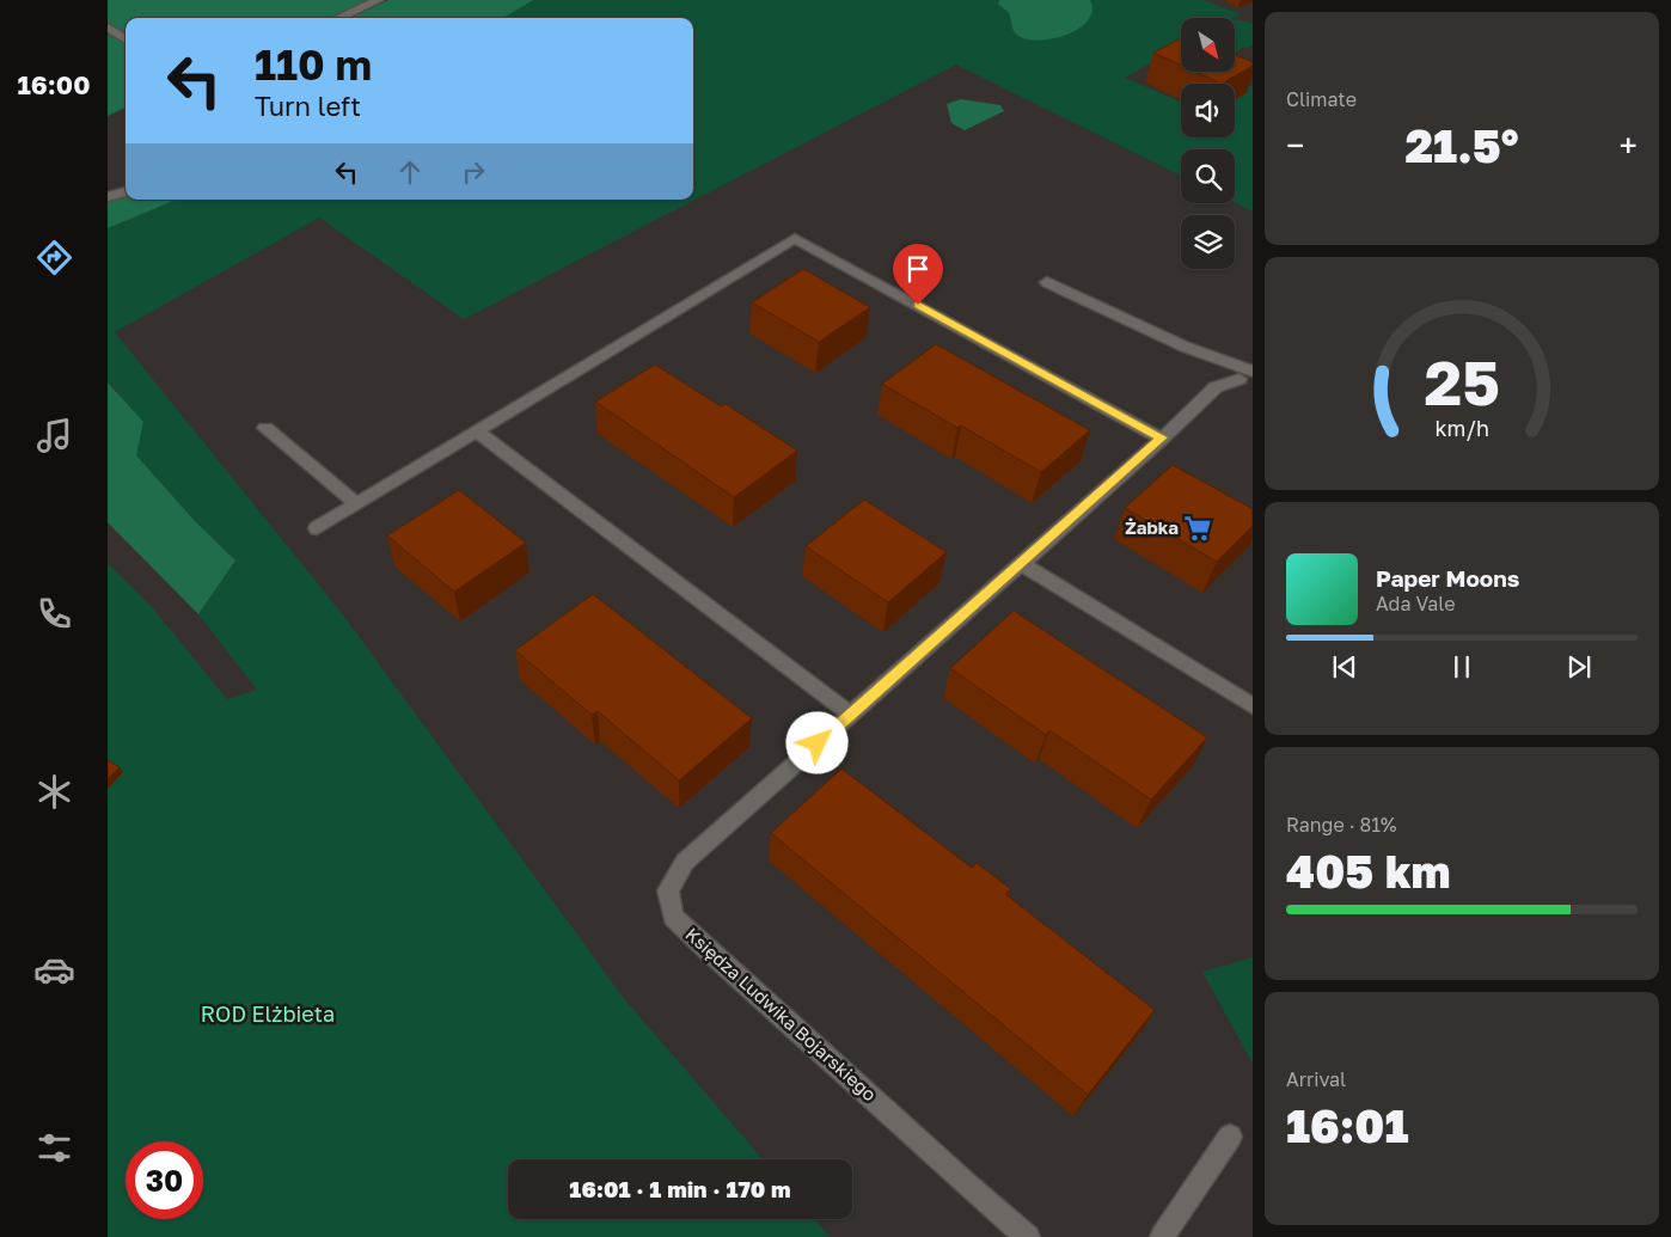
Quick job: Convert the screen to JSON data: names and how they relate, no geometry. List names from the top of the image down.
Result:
{
  "streets": {
    "street": ["Księdza Ludwika Bojarskiego"]
  },
  "parks": ["ROD Elżbieta"],
  "places": {
    "supermarket": ["Żabka"]
  },
  "north": "bottom right",
  "page": {
    "tabs": "16:00",
    "tile": [
      "Climate",
      ["Range · 81%", "405 km"],
      ["Arrival", "16:01"]
    ],
    "turn": ["110 m", "Turn left"],
    "heat": ["−", "21.5°", "+"],
    "song": ["Paper Moons", "Ada Vale"],
    "limit": "30",
    "trip": "16:01 · 1 min · 170 m",
    "gauge": ["25", "km/h"]
  }
}
